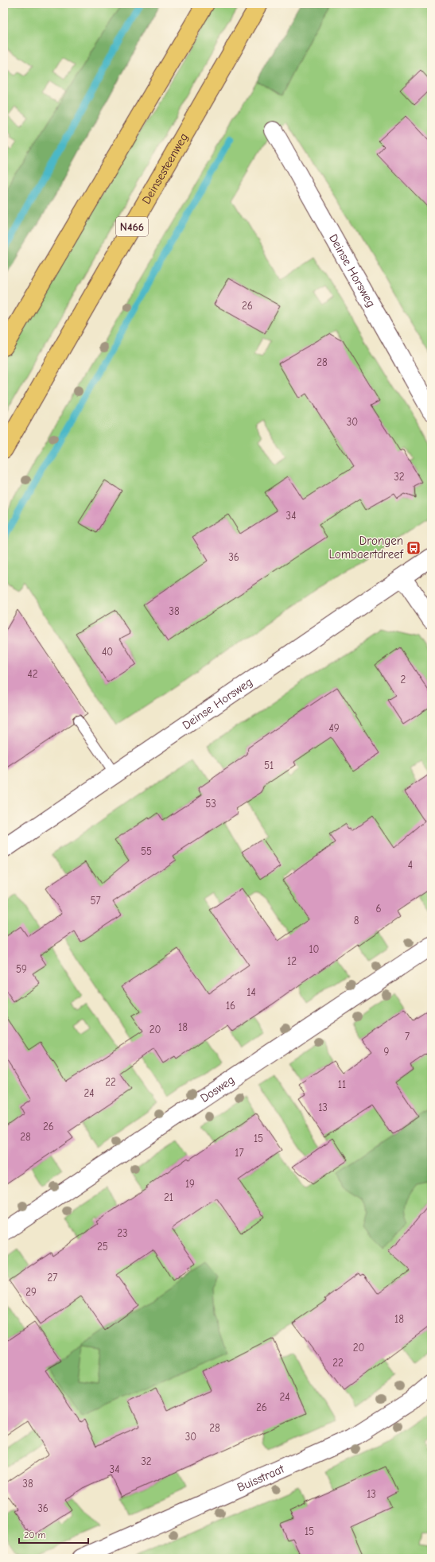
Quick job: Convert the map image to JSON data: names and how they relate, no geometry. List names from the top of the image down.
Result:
{
  "streets": {
    "highway": ["Deinsesteenweg", "N466"],
    "street": ["Deinse Horsweg", "Dosweg", "Buisstraat"]
  },
  "places": {
    "bus stop": ["Drongen Lombaertdreef"]
  },
  "house_numbers": [
    "26",
    "28",
    "30",
    "32",
    "34",
    "36",
    "38",
    "40",
    "42",
    "2",
    "49",
    "51",
    "53",
    "55",
    "4",
    "57",
    "6",
    "8",
    "10",
    "12",
    "59",
    "14",
    "16",
    "18",
    "20",
    "7",
    "9",
    "22",
    "11",
    "24",
    "13",
    "26",
    "28",
    "15",
    "17",
    "19",
    "21",
    "23",
    "25",
    "27",
    "29",
    "18",
    "20",
    "22",
    "24",
    "26",
    "28",
    "30",
    "32",
    "34",
    "38",
    "13",
    "36",
    "15"
  ],
  "scale_bar": "20 m"
}
